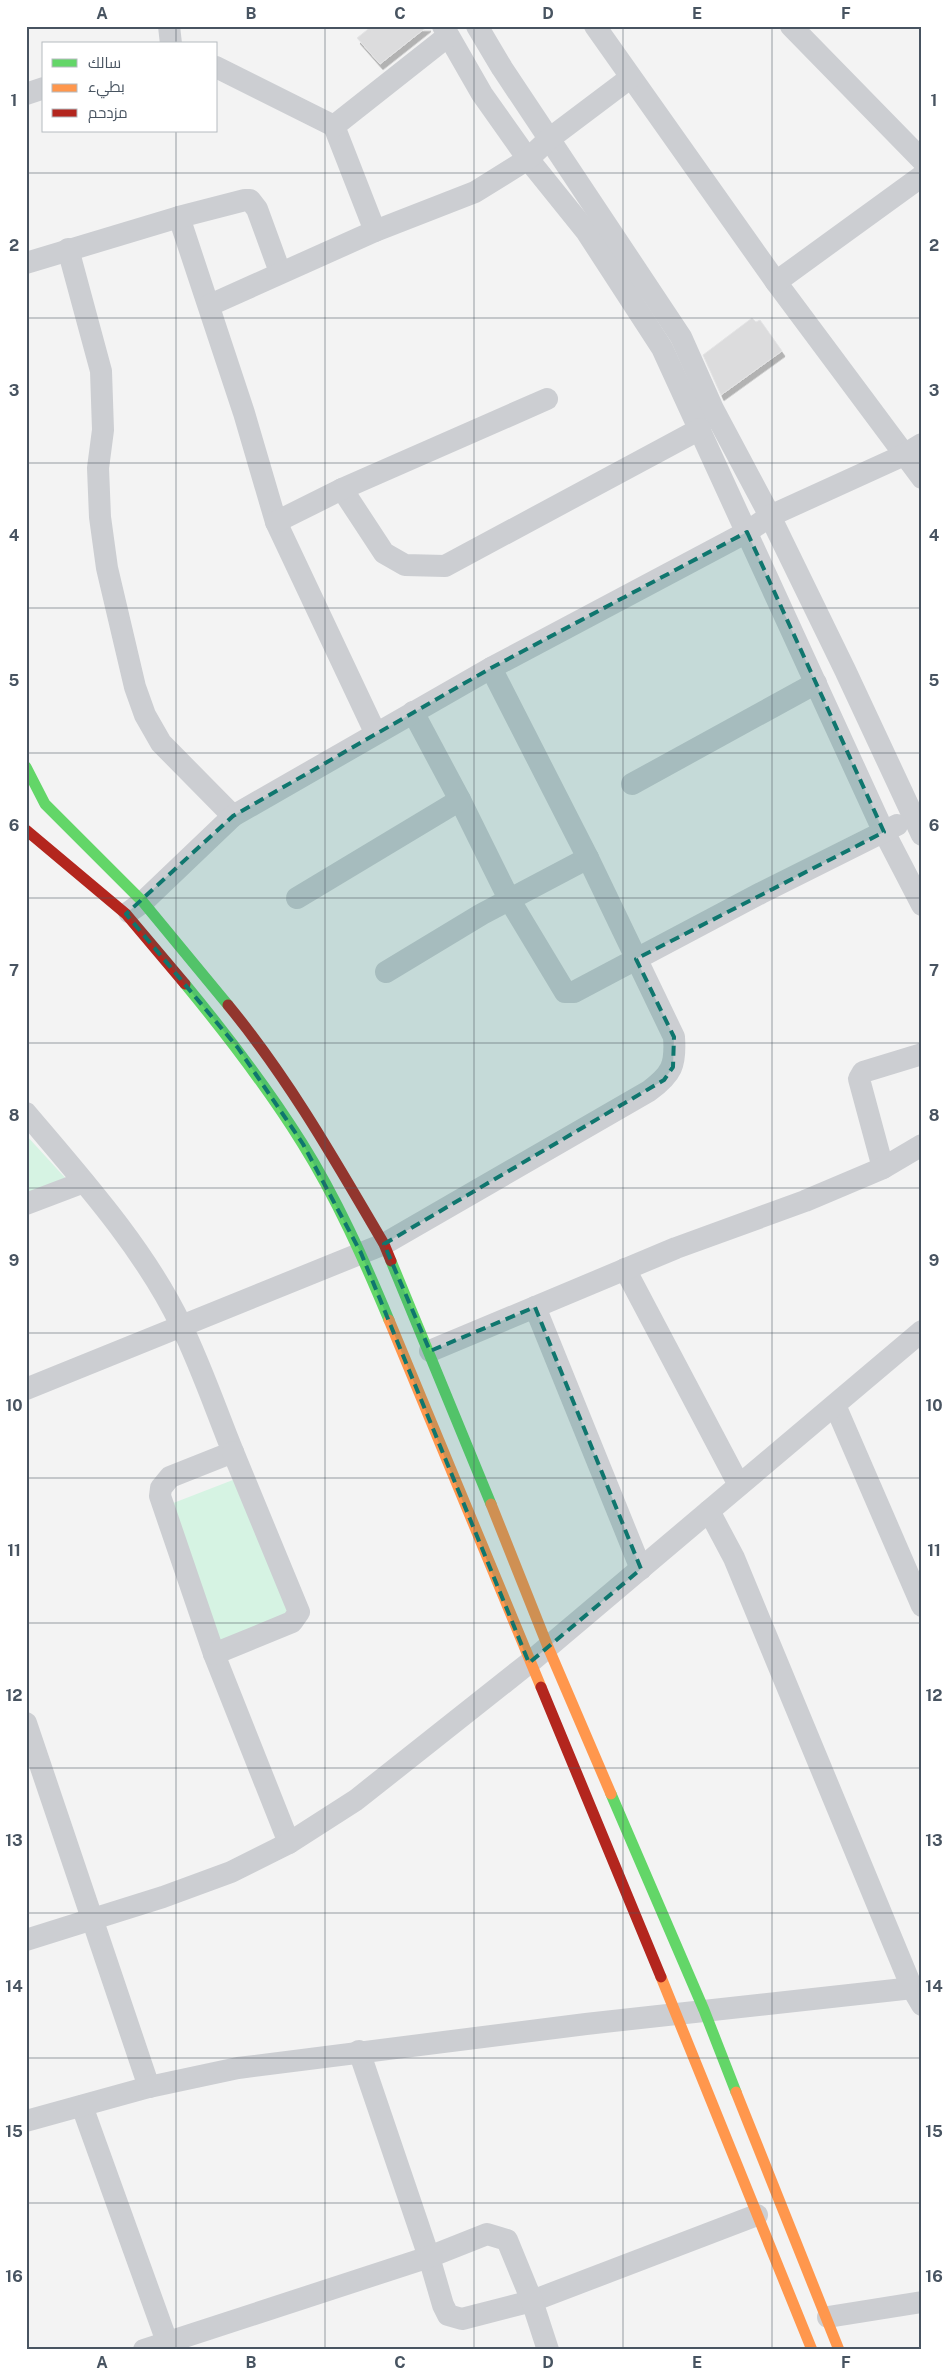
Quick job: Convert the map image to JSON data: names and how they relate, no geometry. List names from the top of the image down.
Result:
{
  "legend": ["سالك", "بطيء", "مزدحم"],
  "grid": {
    "columns": [
      "A",
      "B",
      "C",
      "D",
      "E",
      "F"
    ],
    "rows": [
      "1",
      "2",
      "3",
      "4",
      "5",
      "6",
      "7",
      "8",
      "9",
      "10",
      "11",
      "12",
      "13",
      "14",
      "15",
      "16"
    ]
  }
}
